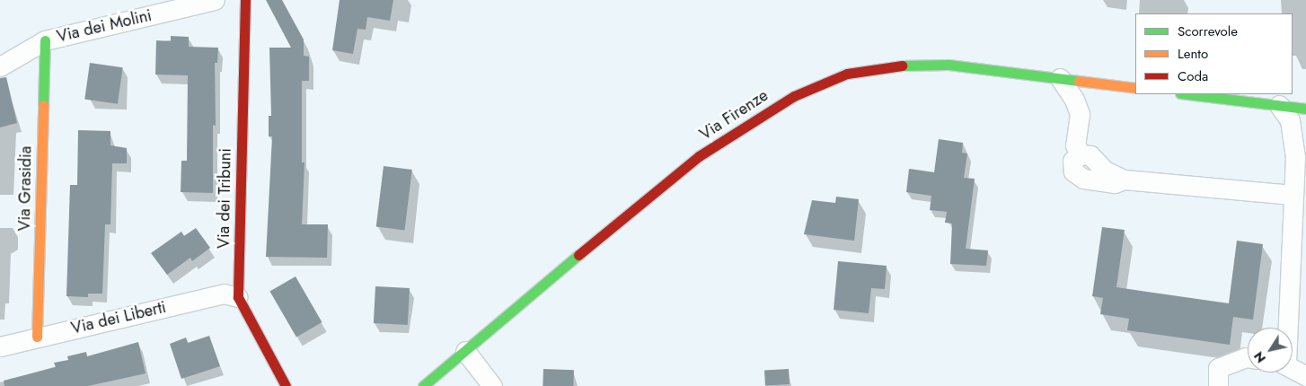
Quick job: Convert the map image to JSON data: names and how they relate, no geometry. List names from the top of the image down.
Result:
{
  "streets": {
    "main road": ["Via Firenze", "Via Grasidia", "Via dei Tribuni"],
    "street": ["Via dei Molini", "Via dei Liberti"]
  },
  "crossings": [
    ["Via dei Molini", "Via Grasidia"],
    ["Via Grasidia", "Via dei Liberti"],
    ["Via dei Tribuni", "Via dei Liberti"]
  ],
  "legend": ["Scorrevole", "Lento", "Coda"],
  "north": "bottom left"
}
